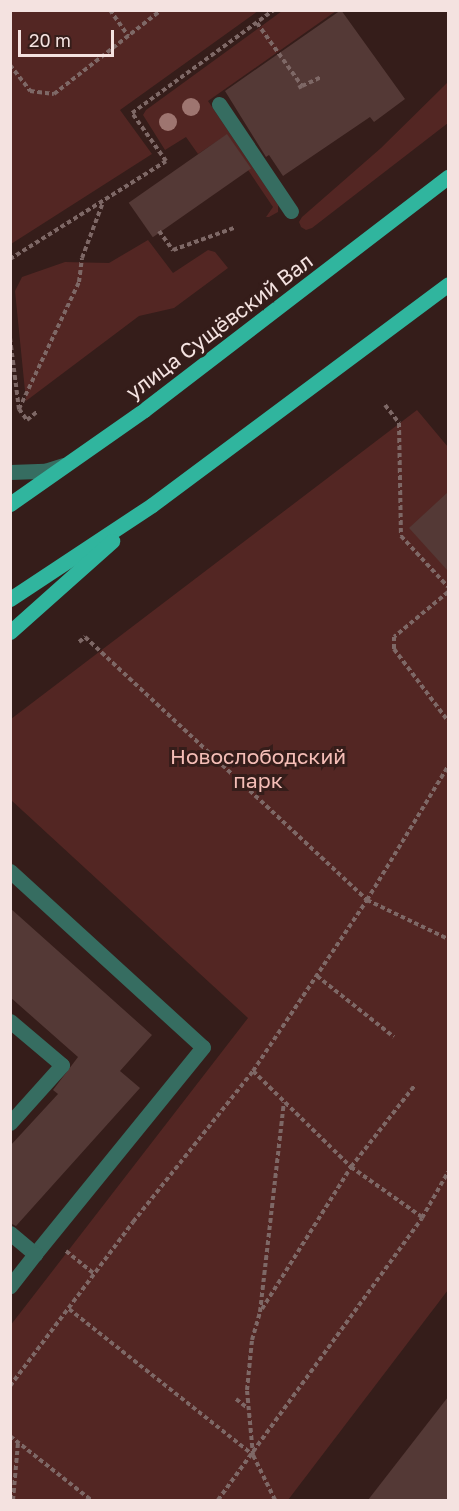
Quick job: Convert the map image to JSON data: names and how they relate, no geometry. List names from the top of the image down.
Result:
{
  "streets": {
    "main road": ["улица Сущёвский Вал"]
  },
  "parks": ["Новослободский парк"],
  "scale_bar": "20 m"
}
